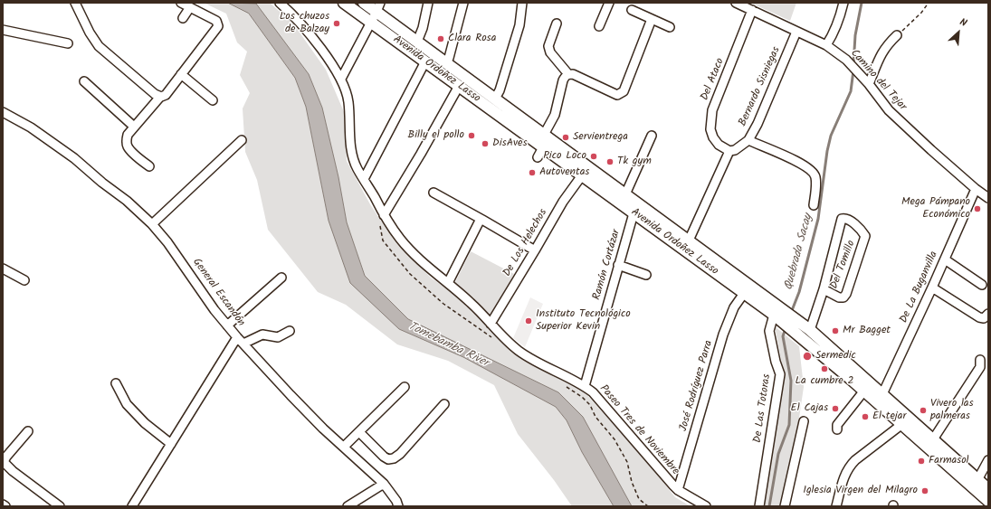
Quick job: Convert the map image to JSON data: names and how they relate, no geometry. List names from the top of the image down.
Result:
{
  "streets": {
    "main road": ["Avenida Ordoñez Lasso"],
    "street": [
      "Del Ataco",
      "Camino del Tejar",
      "Bernardo Sisniegas",
      "De Los Helechos",
      "Ramón Cortázar",
      "Del Tomillo",
      "De La Buganvilla",
      "General Escandón",
      "José Rodríguez Parra",
      "De Las Totoras",
      "Paseo Tres de Noviembre"
    ]
  },
  "crossings": [
    ["Avenida Ordoñez Lasso", "De Los Helechos"],
    ["Avenida Ordoñez Lasso", "Ramón Cortázar"],
    ["Avenida Ordoñez Lasso", "Del Tomillo"],
    ["Avenida Ordoñez Lasso", "De La Buganvilla"],
    ["Avenida Ordoñez Lasso", "José Rodríguez Parra"],
    ["Avenida Ordoñez Lasso", "De Las Totoras"],
    ["Del Ataco", "Camino del Tejar"],
    ["Del Ataco", "Bernardo Sisniegas"],
    ["Camino del Tejar", "Bernardo Sisniegas"],
    ["Camino del Tejar", "De La Buganvilla"],
    ["De Los Helechos", "Paseo Tres de Noviembre"],
    ["Ramón Cortázar", "Paseo Tres de Noviembre"],
    ["José Rodríguez Parra", "Paseo Tres de Noviembre"]
  ],
  "water": ["Quebrada Sacay", "Tomebamba River"],
  "places": [
    "Los chuzos de Balzay",
    "Clara Rosa",
    "Billy el pollo",
    "Servientrega",
    "DisAves",
    "Pico Loco",
    "Tk gym",
    "Autoventas",
    "Mega Pámpano Económico",
    "Instituto Tecnológico Superior Kevin",
    "Mr Bagget",
    "Sermedic",
    "La cumbre 2",
    "El Cajas",
    "Vivero las palmeras",
    "El tejar",
    "Farmasol",
    "Iglesia Virgen del Milagro"
  ],
  "north": "top right"
}
